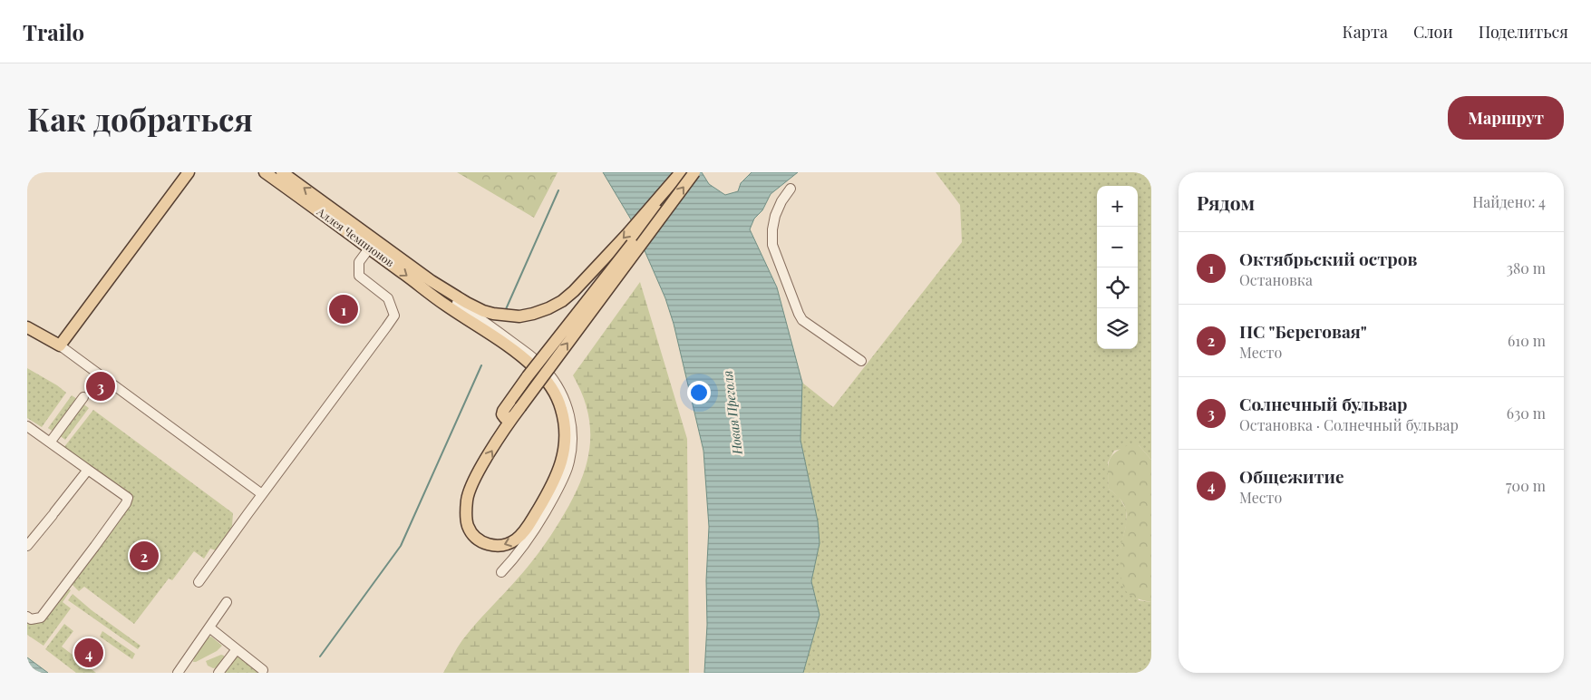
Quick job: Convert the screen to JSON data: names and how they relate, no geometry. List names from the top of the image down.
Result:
{
  "streets": {
    "main road": ["Аллея Чемпионов"]
  },
  "water": ["Новая Преголя"],
  "page": {
    "header": "Trailo",
    "nav": ["Карта", "Слои", "Поделиться"],
    "buttons": "Маршрут",
    "title": "Как добраться",
    "heading": ["Рядом", "Найдено: 4"],
    "map_buttons": ["+", "−"],
    "list": [
      {
        "mark": "1",
        "name": "Октябрьский остров",
        "note": "Остановка",
        "value": "380 m"
      },
      {
        "mark": "2",
        "name": "ПС \"Береговая\"",
        "note": "Место",
        "value": "610 m"
      },
      {
        "mark": "3",
        "name": "Солнечный бульвар",
        "note": "Остановка · Солнечный бульвар",
        "value": "630 m"
      },
      {
        "mark": "4",
        "name": "Общежитие",
        "note": "Место",
        "value": "700 m"
      }
    ],
    "pins": [
      "1",
      "3",
      "2",
      "4"
    ]
  }
}
